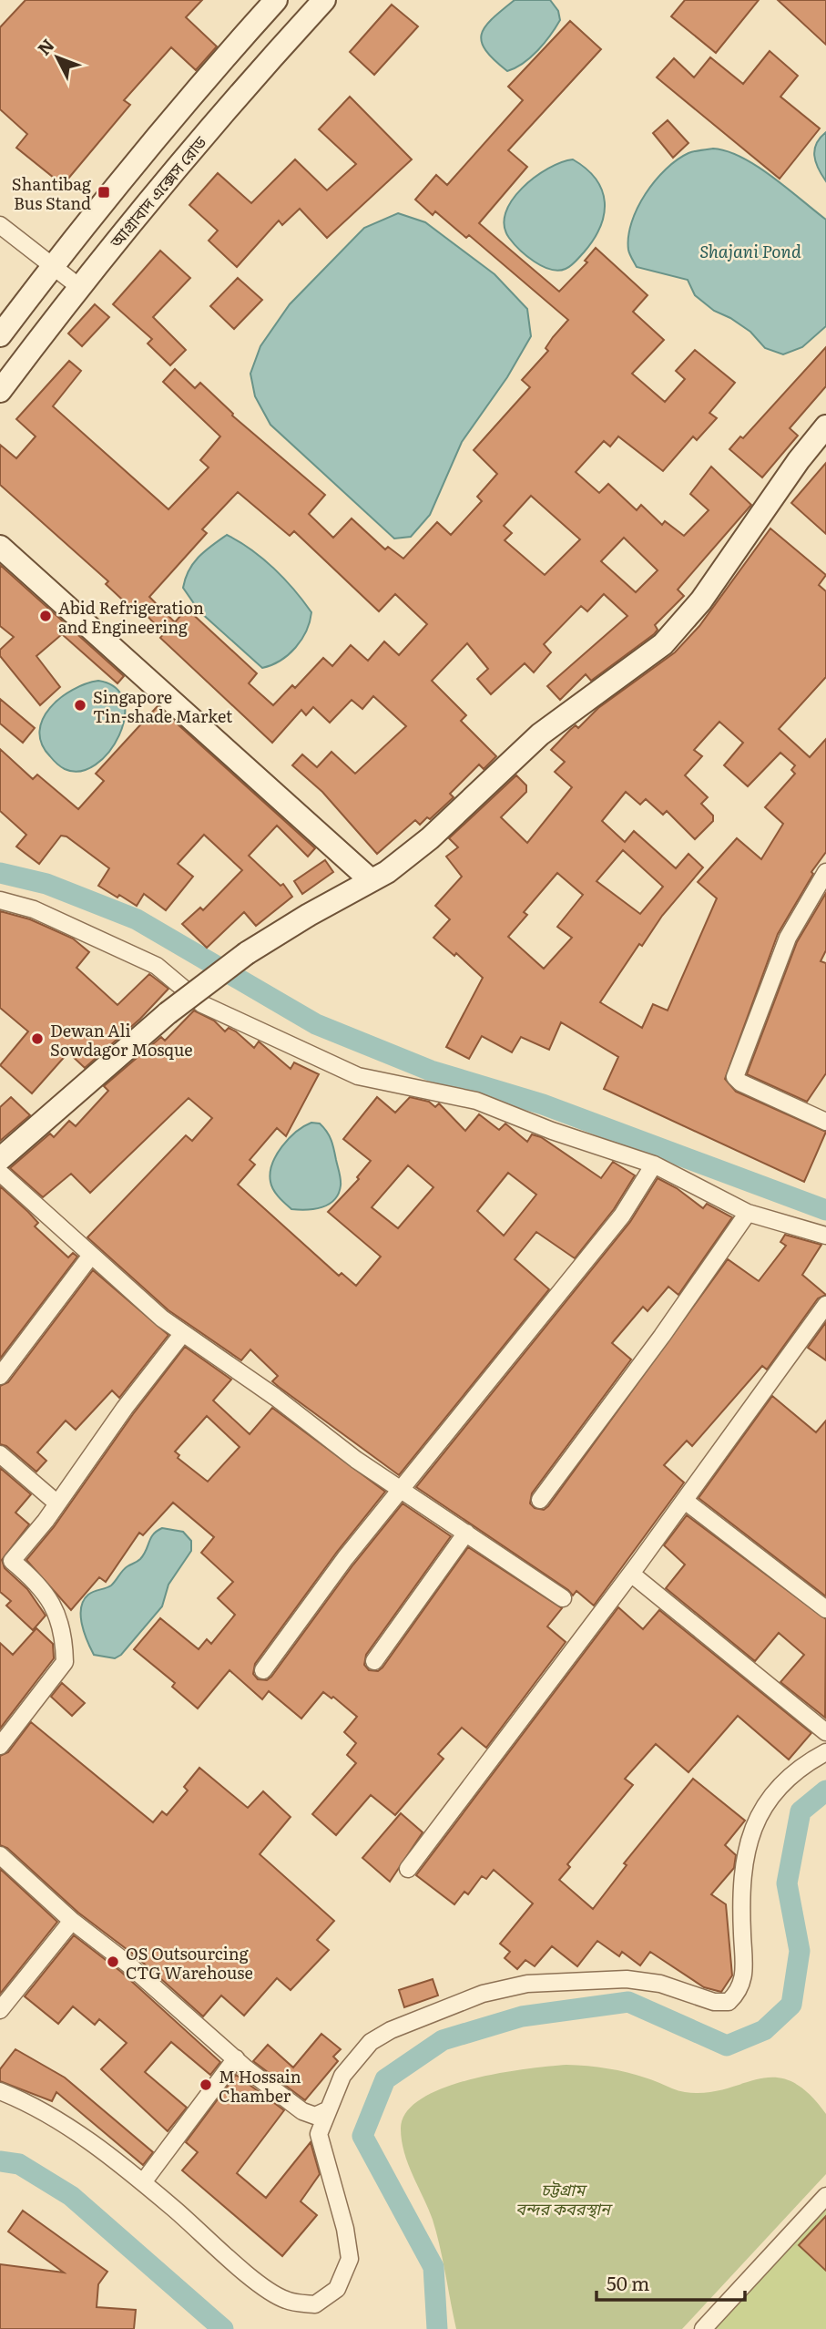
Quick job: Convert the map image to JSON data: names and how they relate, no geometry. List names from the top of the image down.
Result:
{
  "streets": {
    "street": ["আগ্রাবাদ এক্সেস রোড"]
  },
  "water": ["Shajani Pond"],
  "parks": ["চট্টগ্রাম বন্দর কবরস্থান"],
  "places": {
    "transit": ["Shantibag Bus Stand"],
    "other": [
      "Abid Refrigeration and Engineering",
      "Singapore Tin-shade Market",
      "Dewan Ali Sowdagor Mosque",
      "OS Outsourcing CTG Warehouse",
      "M Hossain Chamber"
    ]
  },
  "scale_bar": "50 m",
  "north": "top left"
}
